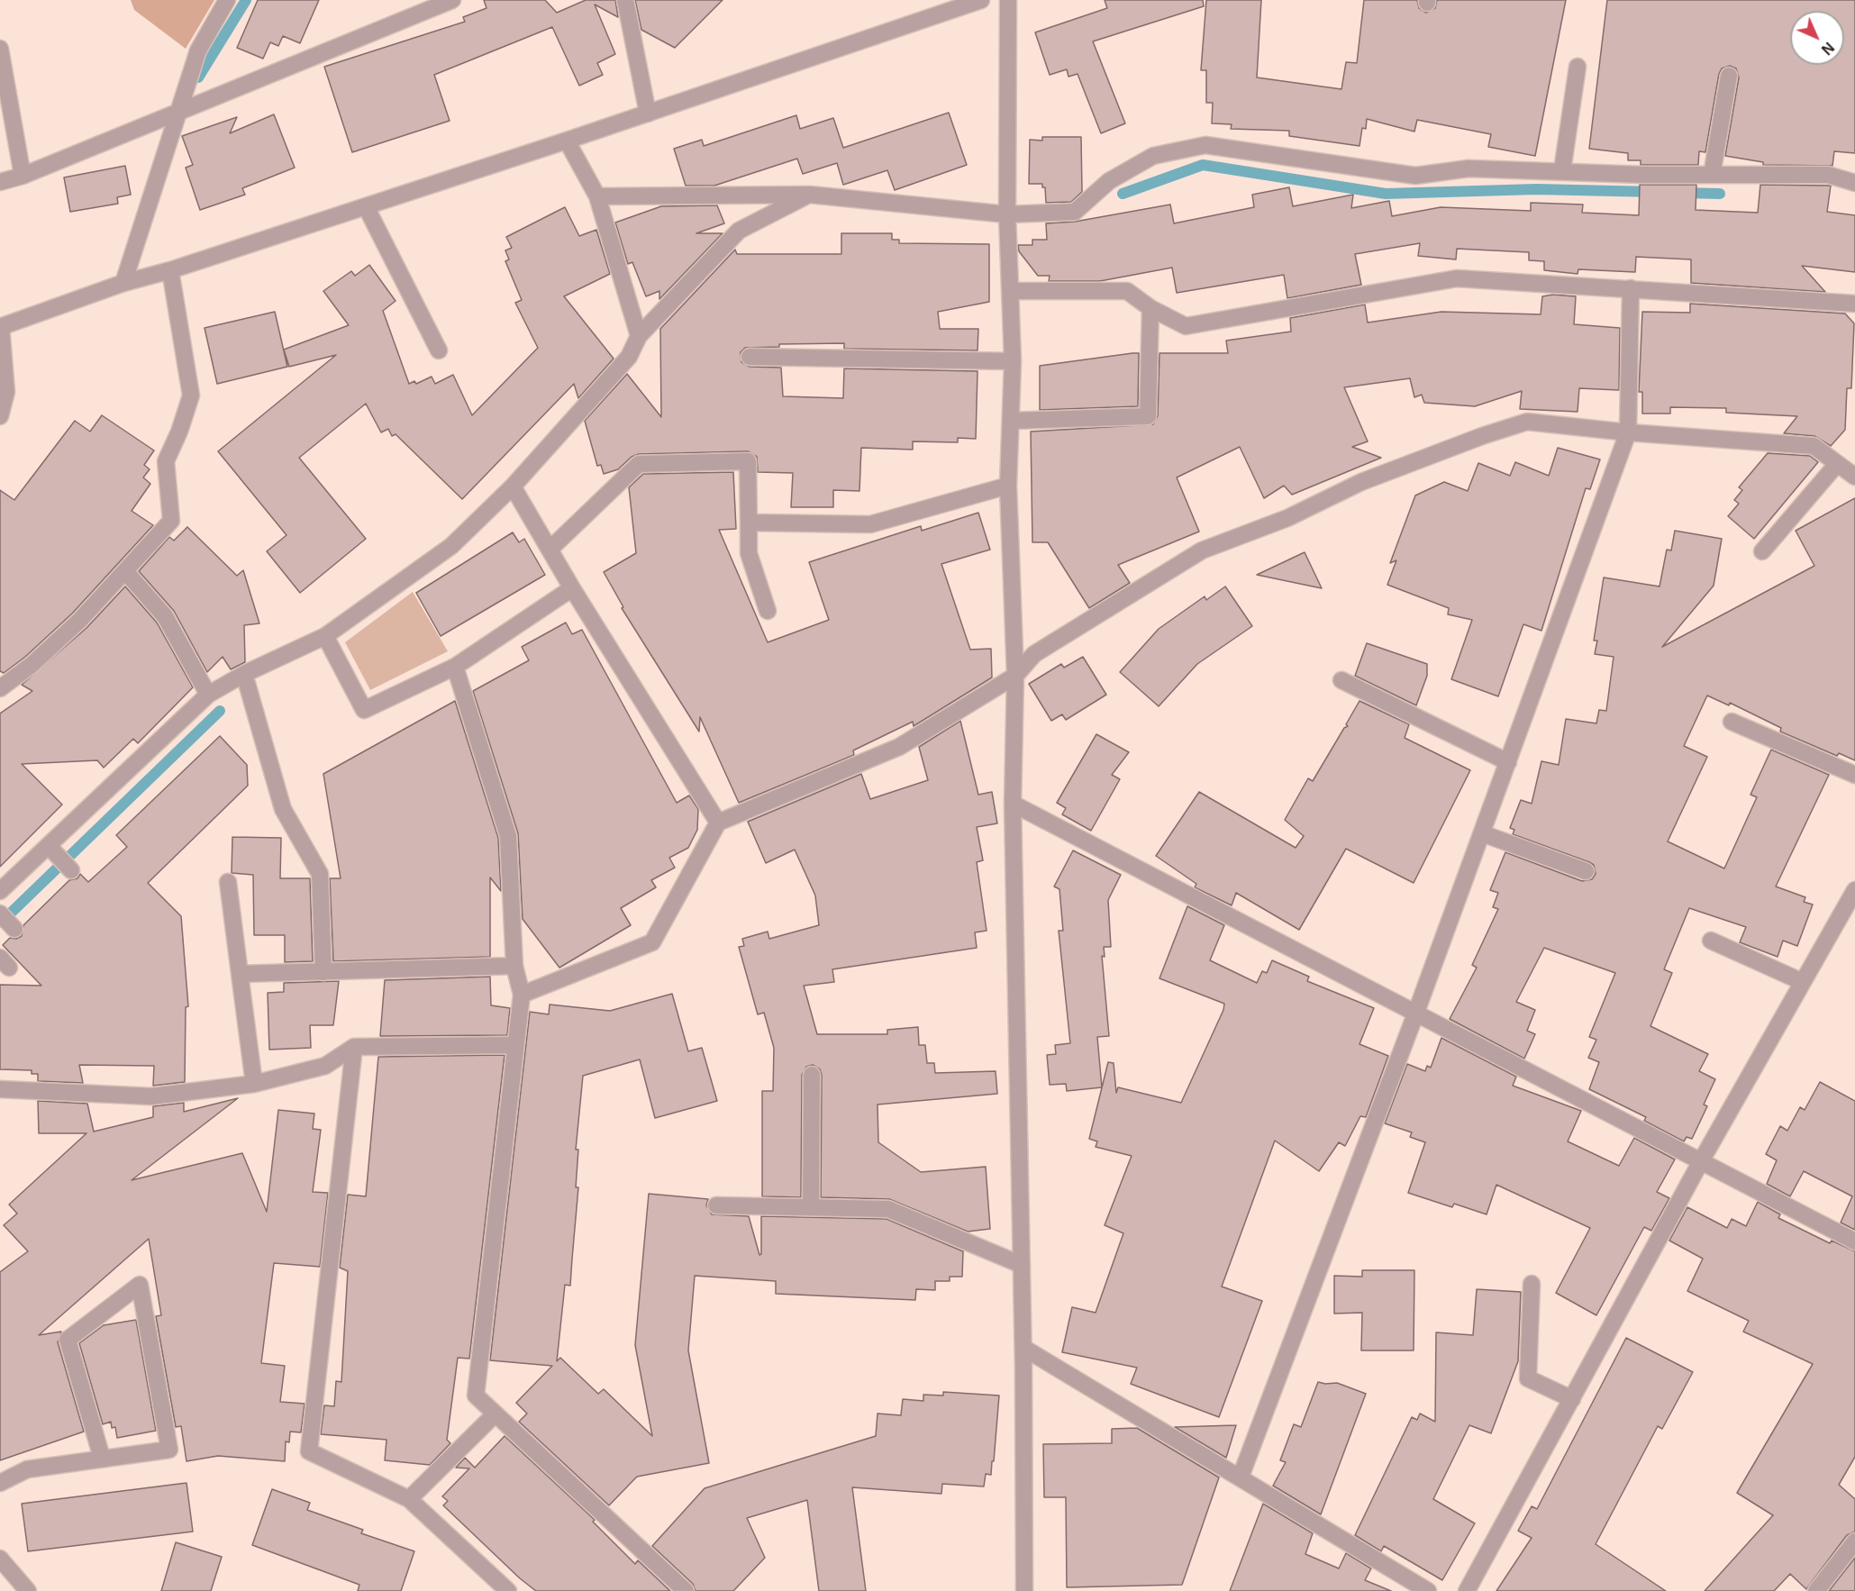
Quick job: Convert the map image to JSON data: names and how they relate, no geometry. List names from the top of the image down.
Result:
{
  "north": "bottom right"
}
